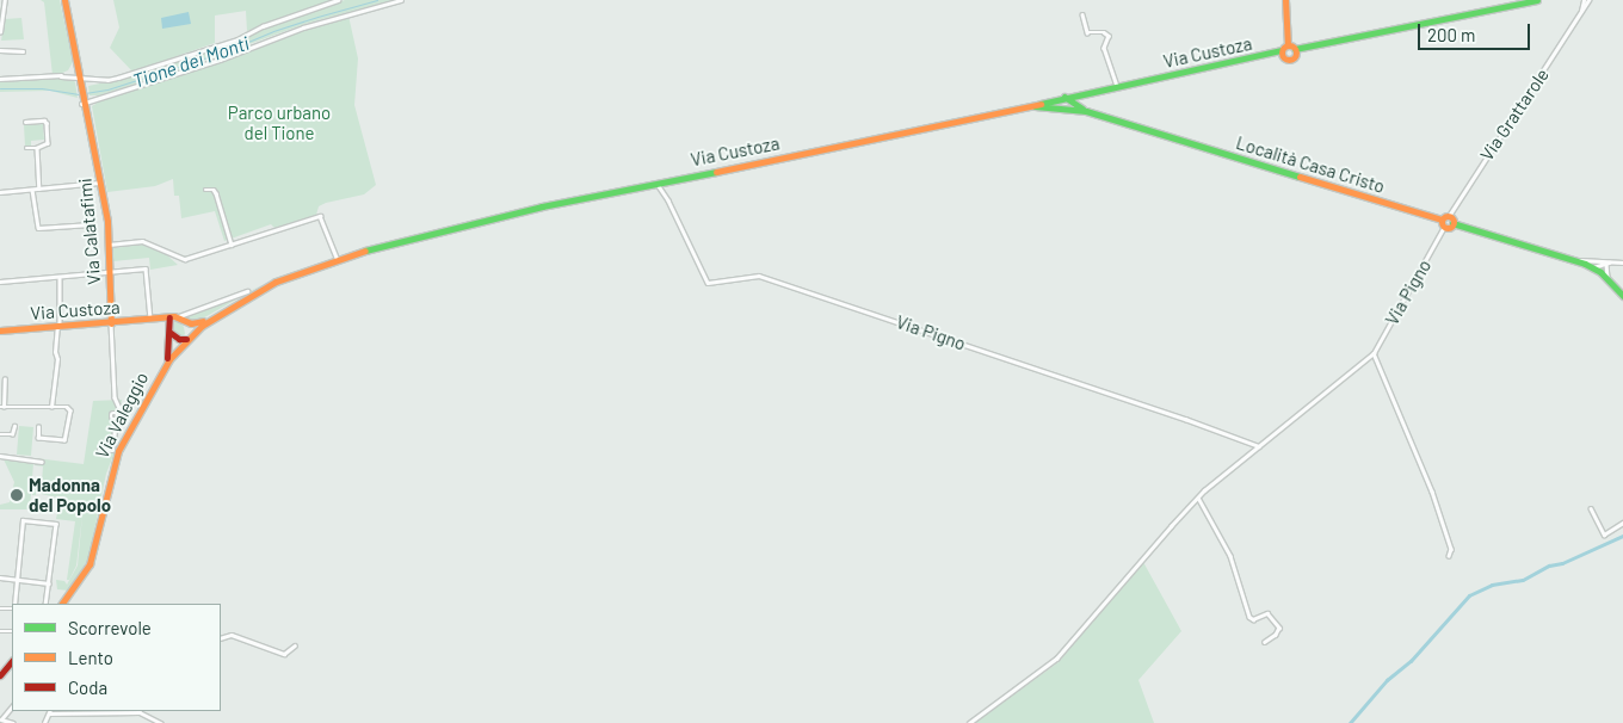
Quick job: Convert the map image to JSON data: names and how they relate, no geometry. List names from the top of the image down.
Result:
{
  "streets": {
    "main road": [
      "Via Custoza",
      "Località Casa Cristo",
      "Via Calatafimi",
      "Via Valeggio"
    ],
    "street": ["Via Grattarole", "Via Pigno"]
  },
  "crossings": [
    ["Via Custoza", "Via Calatafimi"],
    ["Via Custoza", "Via Pigno"],
    ["Via Custoza", "Via Valeggio"]
  ],
  "water": ["Tione dei Monti"],
  "parks": ["Parco urbano del Tione"],
  "places": ["Madonna del Popolo"],
  "legend": ["Scorrevole", "Lento", "Coda"],
  "scale_bar": "200 m"
}
